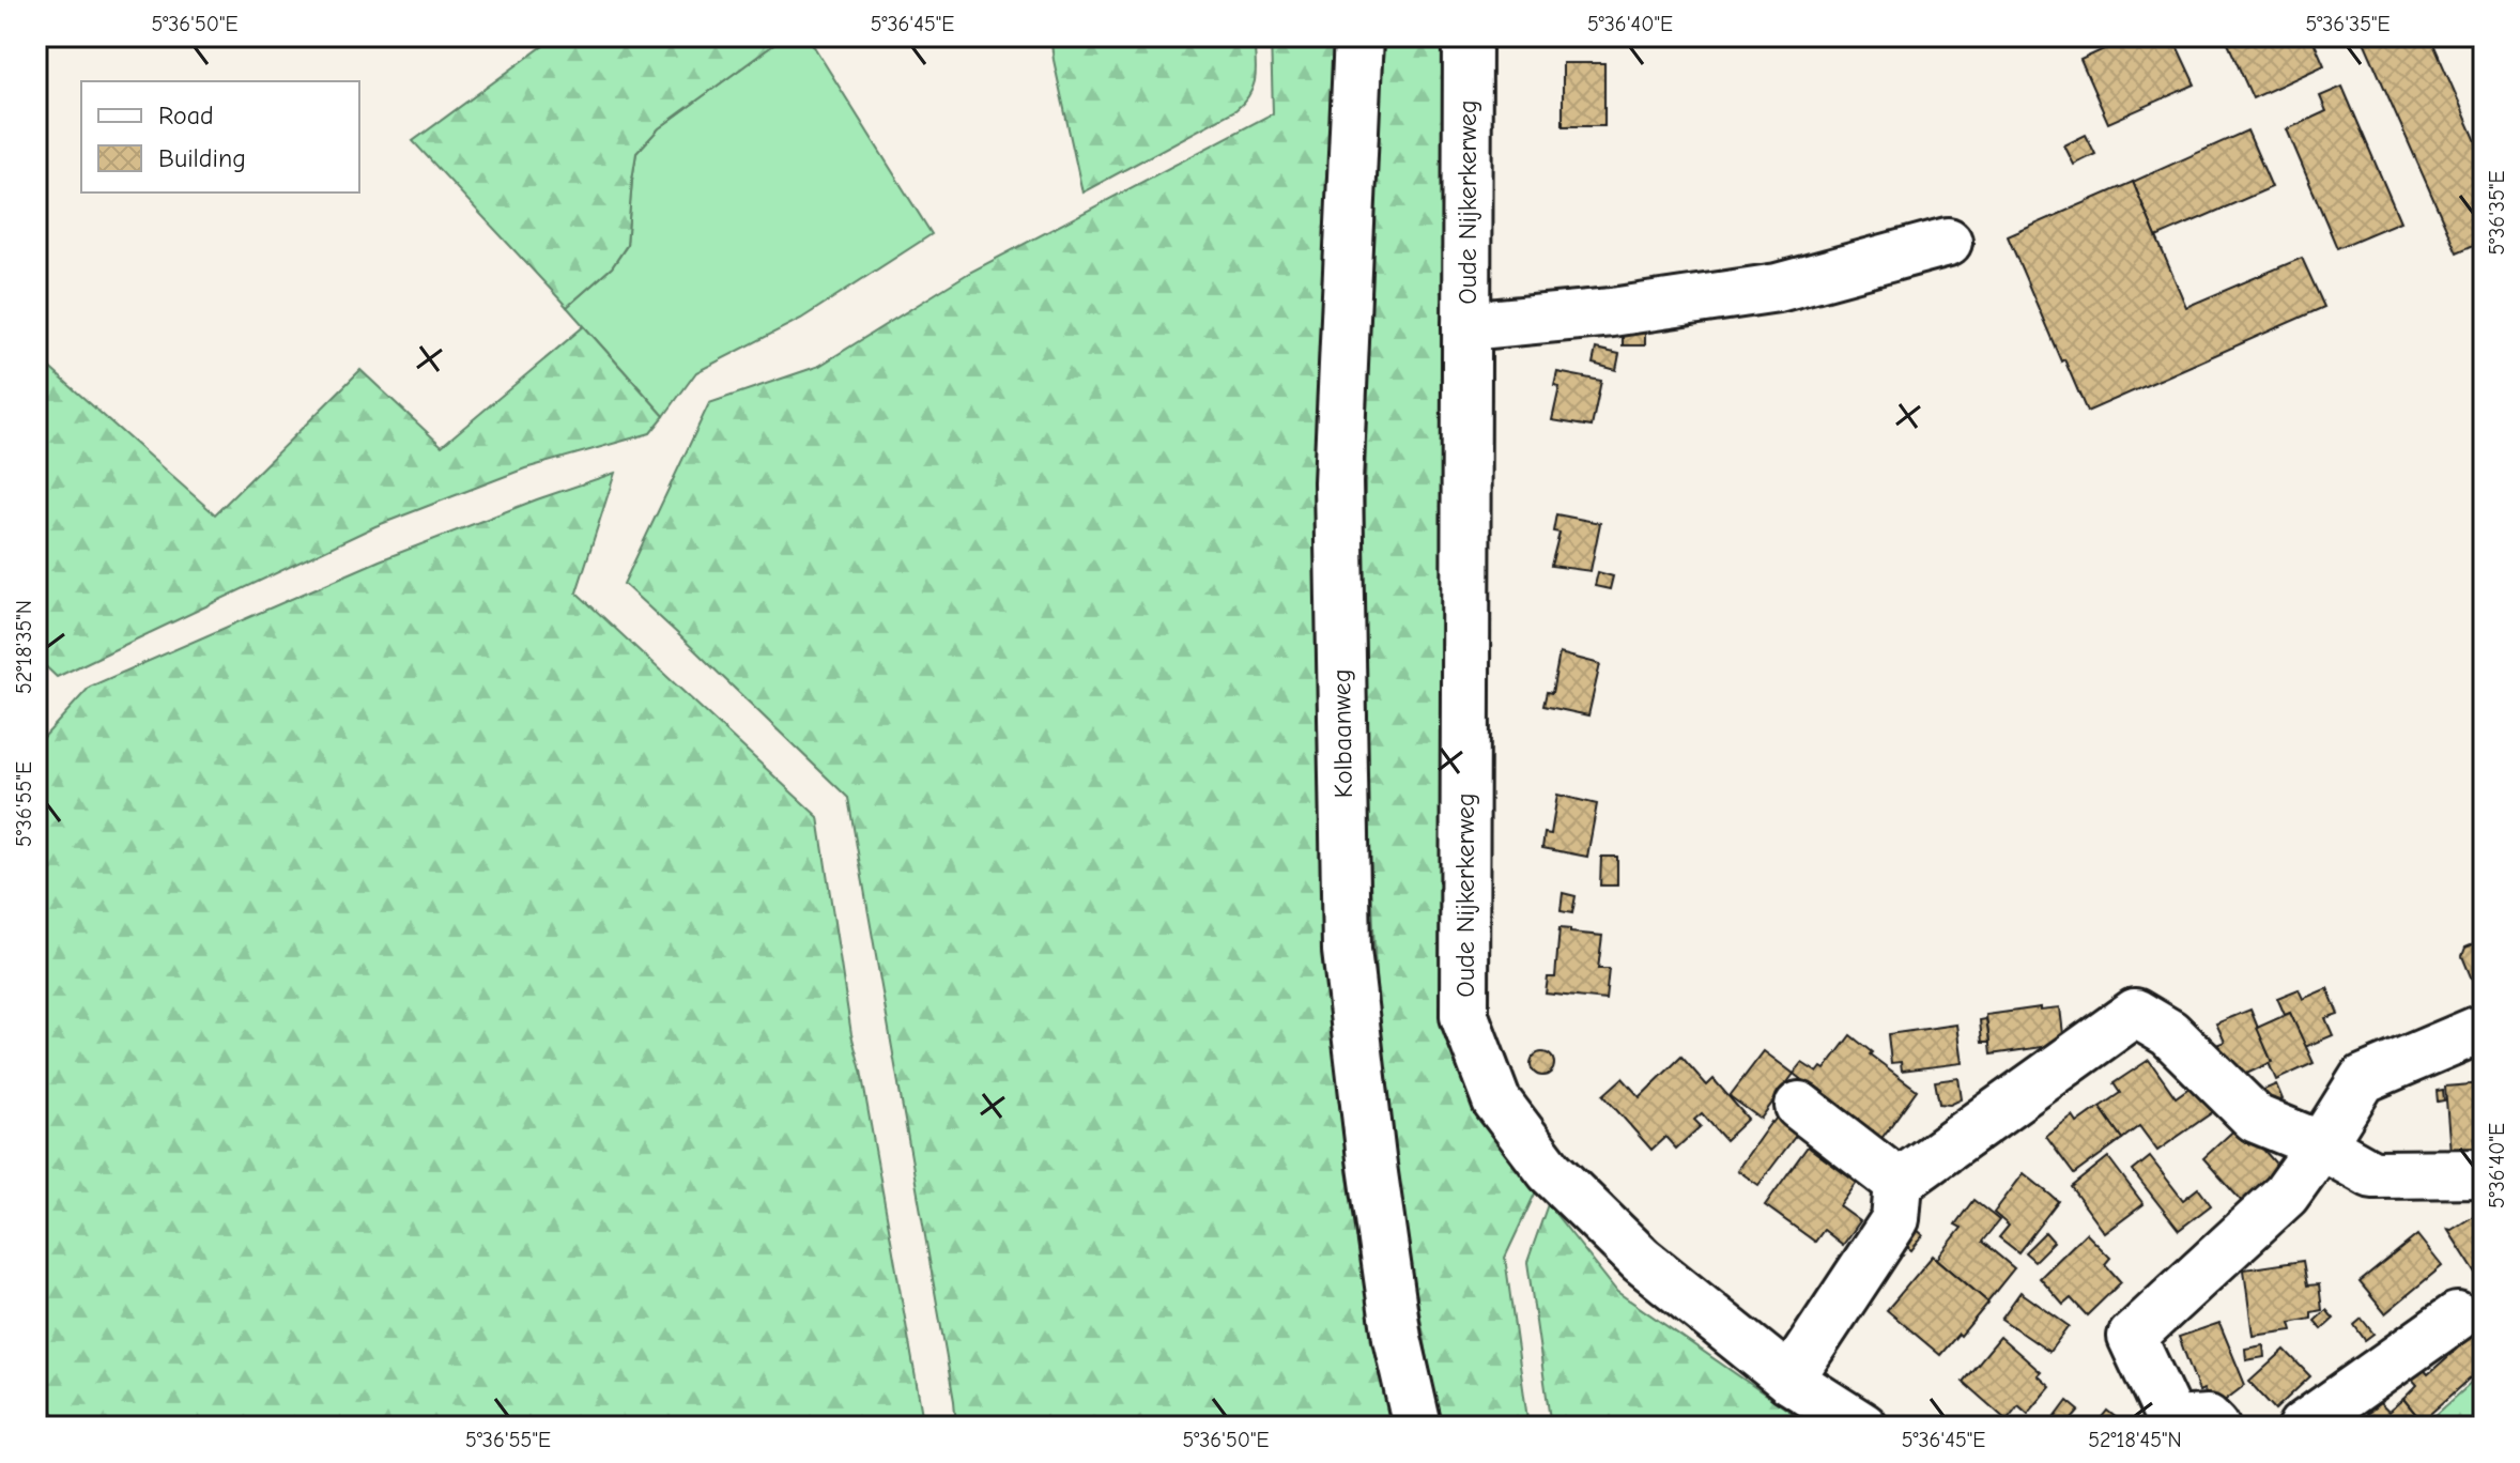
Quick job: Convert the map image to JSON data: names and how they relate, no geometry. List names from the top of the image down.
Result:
{
  "streets": {
    "street": ["Oude Nijkerkerweg", "Kolbaanweg"]
  },
  "legend": ["Road", "Building"],
  "coordinates": [
    "5°36'50\"E",
    "5°36'45\"E",
    "5°36'40\"E",
    "5°36'35\"E",
    "52°18'35\"N",
    "5°36'55\"E",
    "52°18'45\"N"
  ]
}
